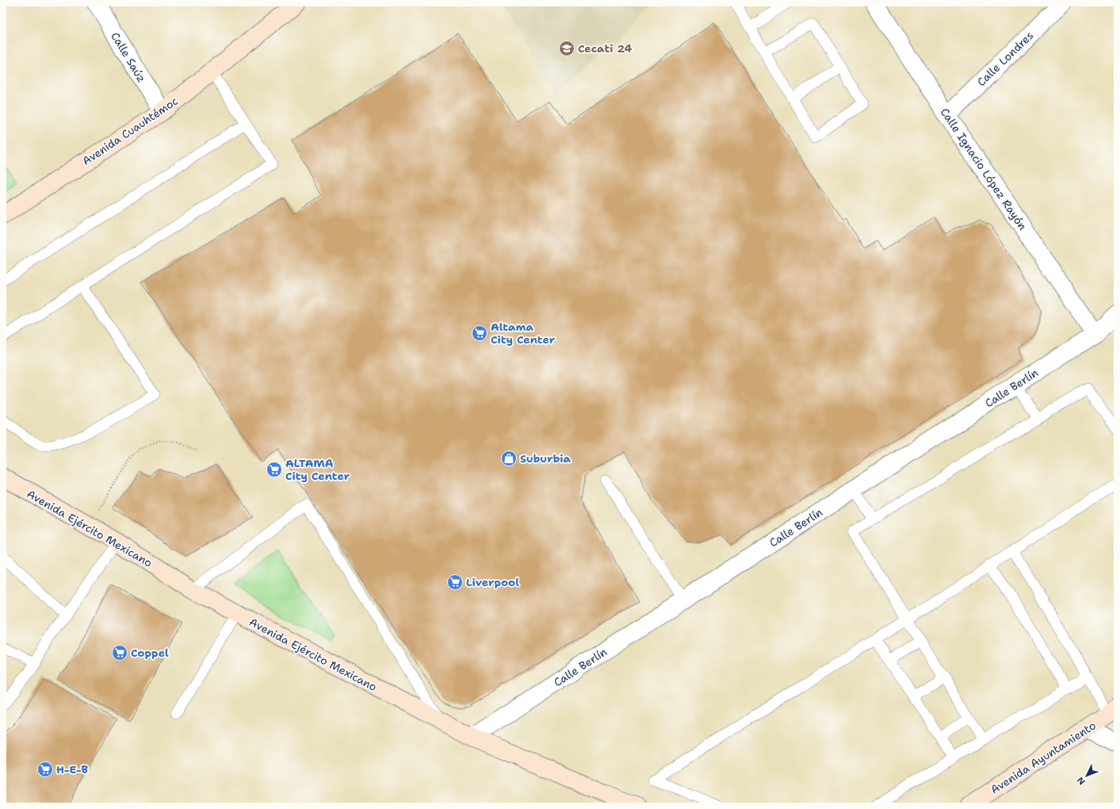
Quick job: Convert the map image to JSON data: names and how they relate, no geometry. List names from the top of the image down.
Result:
{
  "streets": {
    "main road": ["Avenida Cuauhtémoc", "Avenida Ejército Mexicano", "Avenida Ayuntamiento"],
    "street": [
      "Calle Saúz",
      "Calle Londres",
      "Calle Ignacio López Rayón",
      "Calle Berlín"
    ]
  },
  "crossings": [
    ["Calle Saúz", "Avenida Cuauhtémoc"],
    ["Calle Londres", "Calle Ignacio López Rayón"],
    ["Calle Ignacio López Rayón", "Calle Berlín"],
    ["Calle Berlín", "Avenida Ejército Mexicano"]
  ],
  "places": {
    "school or university": ["Cecati 24"],
    "supermarket": [
      "Altama City Center",
      "ALTAMA City Center",
      "Liverpool",
      "Coppel",
      "H-E-B"
    ],
    "shop": ["Suburbia"]
  },
  "north": "bottom left"
}
